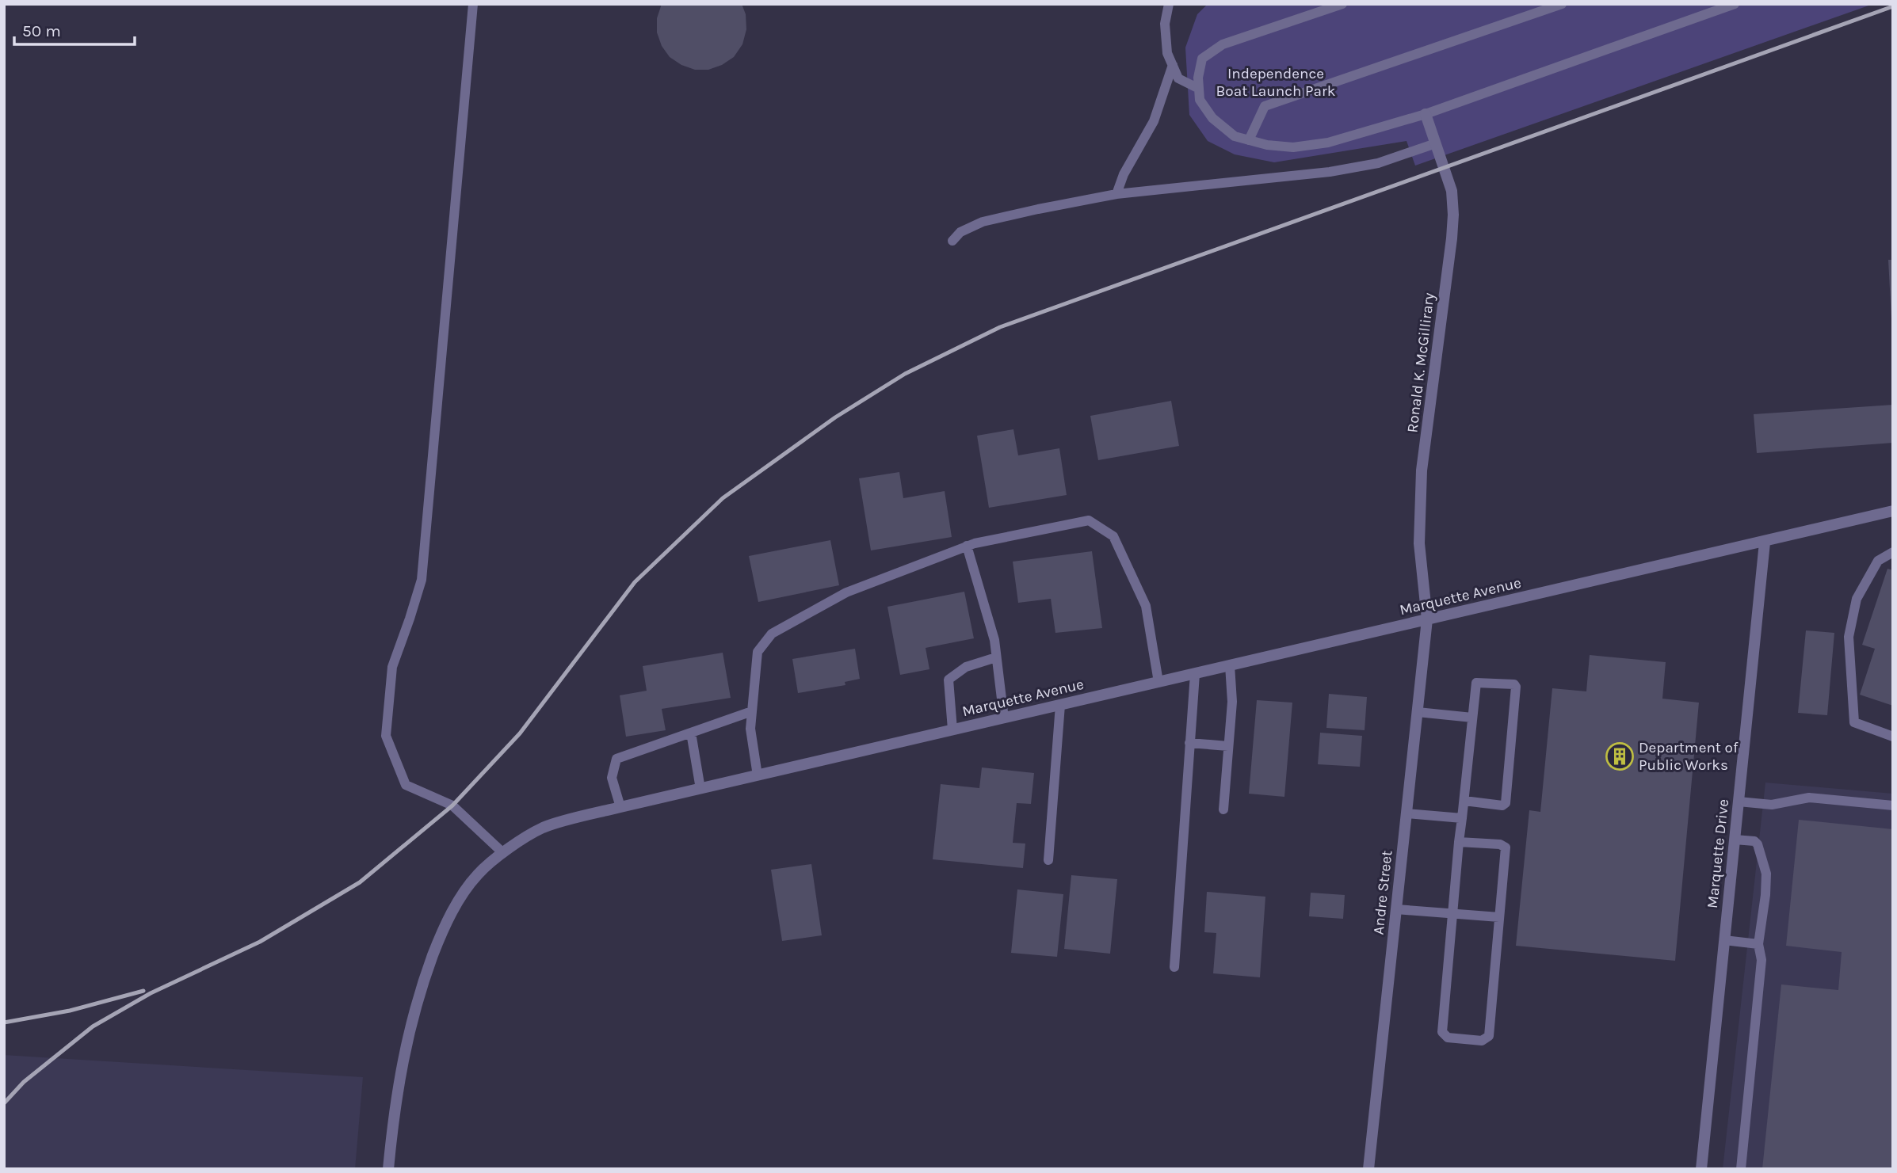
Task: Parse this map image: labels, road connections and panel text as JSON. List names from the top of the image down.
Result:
{
  "streets": {
    "street": [
      "Ronald K. McGillirary",
      "Marquette Avenue",
      "Marquette Drive",
      "Andre Street"
    ]
  },
  "crossings": [
    ["Ronald K. McGillirary", "Marquette Avenue"],
    ["Ronald K. McGillirary", "Andre Street"],
    ["Marquette Avenue", "Marquette Drive"],
    ["Marquette Avenue", "Andre Street"]
  ],
  "parks": ["Independence Boat Launch Park"],
  "places": {
    "building": ["Department of Public Works"]
  },
  "scale_bar": "50 m"
}
